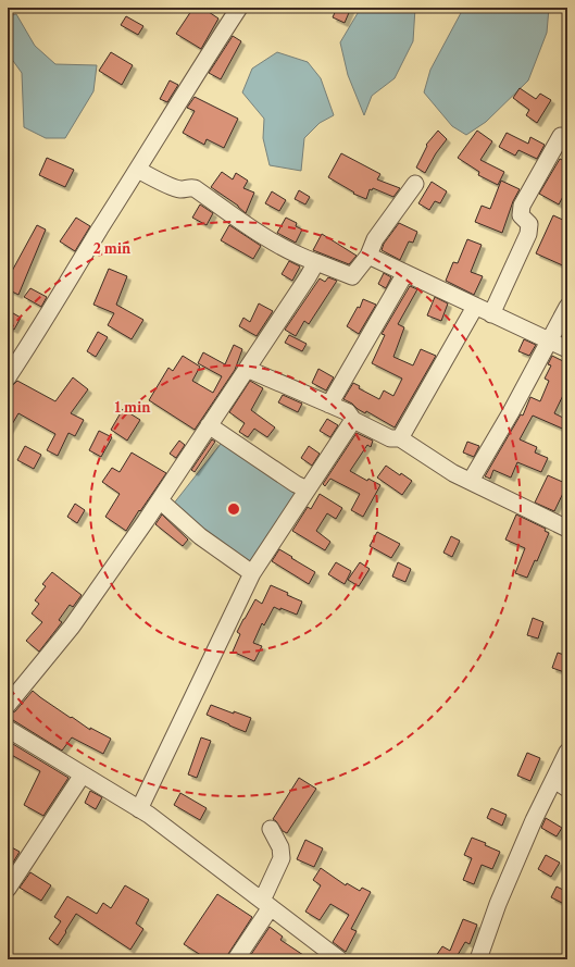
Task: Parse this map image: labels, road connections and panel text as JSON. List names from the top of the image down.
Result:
{
  "rings": ["2 min", "1 min"]
}
